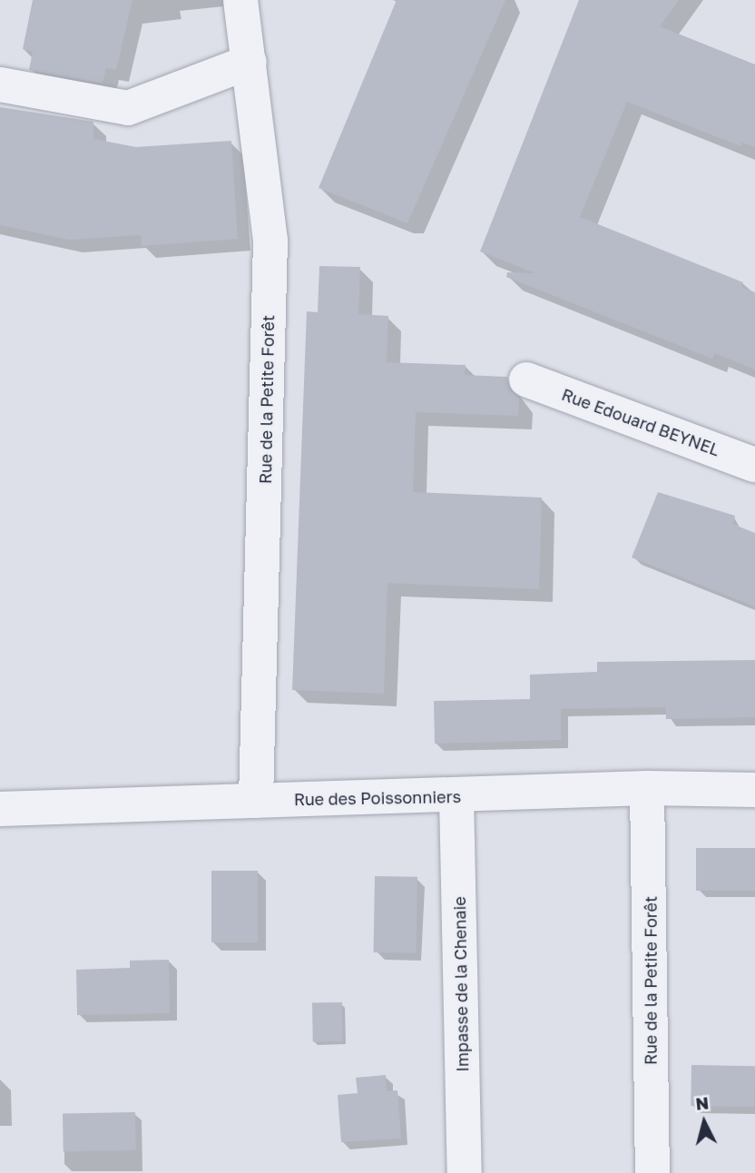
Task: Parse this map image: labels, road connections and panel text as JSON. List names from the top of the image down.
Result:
{
  "streets": {
    "street": [
      "Rue de la Petite Forêt",
      "Rue Edouard BEYNEL",
      "Rue des Poissonniers",
      "Impasse de la Chenaie"
    ]
  },
  "crossings": [
    ["Rue de la Petite Forêt", "Rue des Poissonniers"],
    ["Rue des Poissonniers", "Impasse de la Chenaie"]
  ],
  "north": "top"
}
